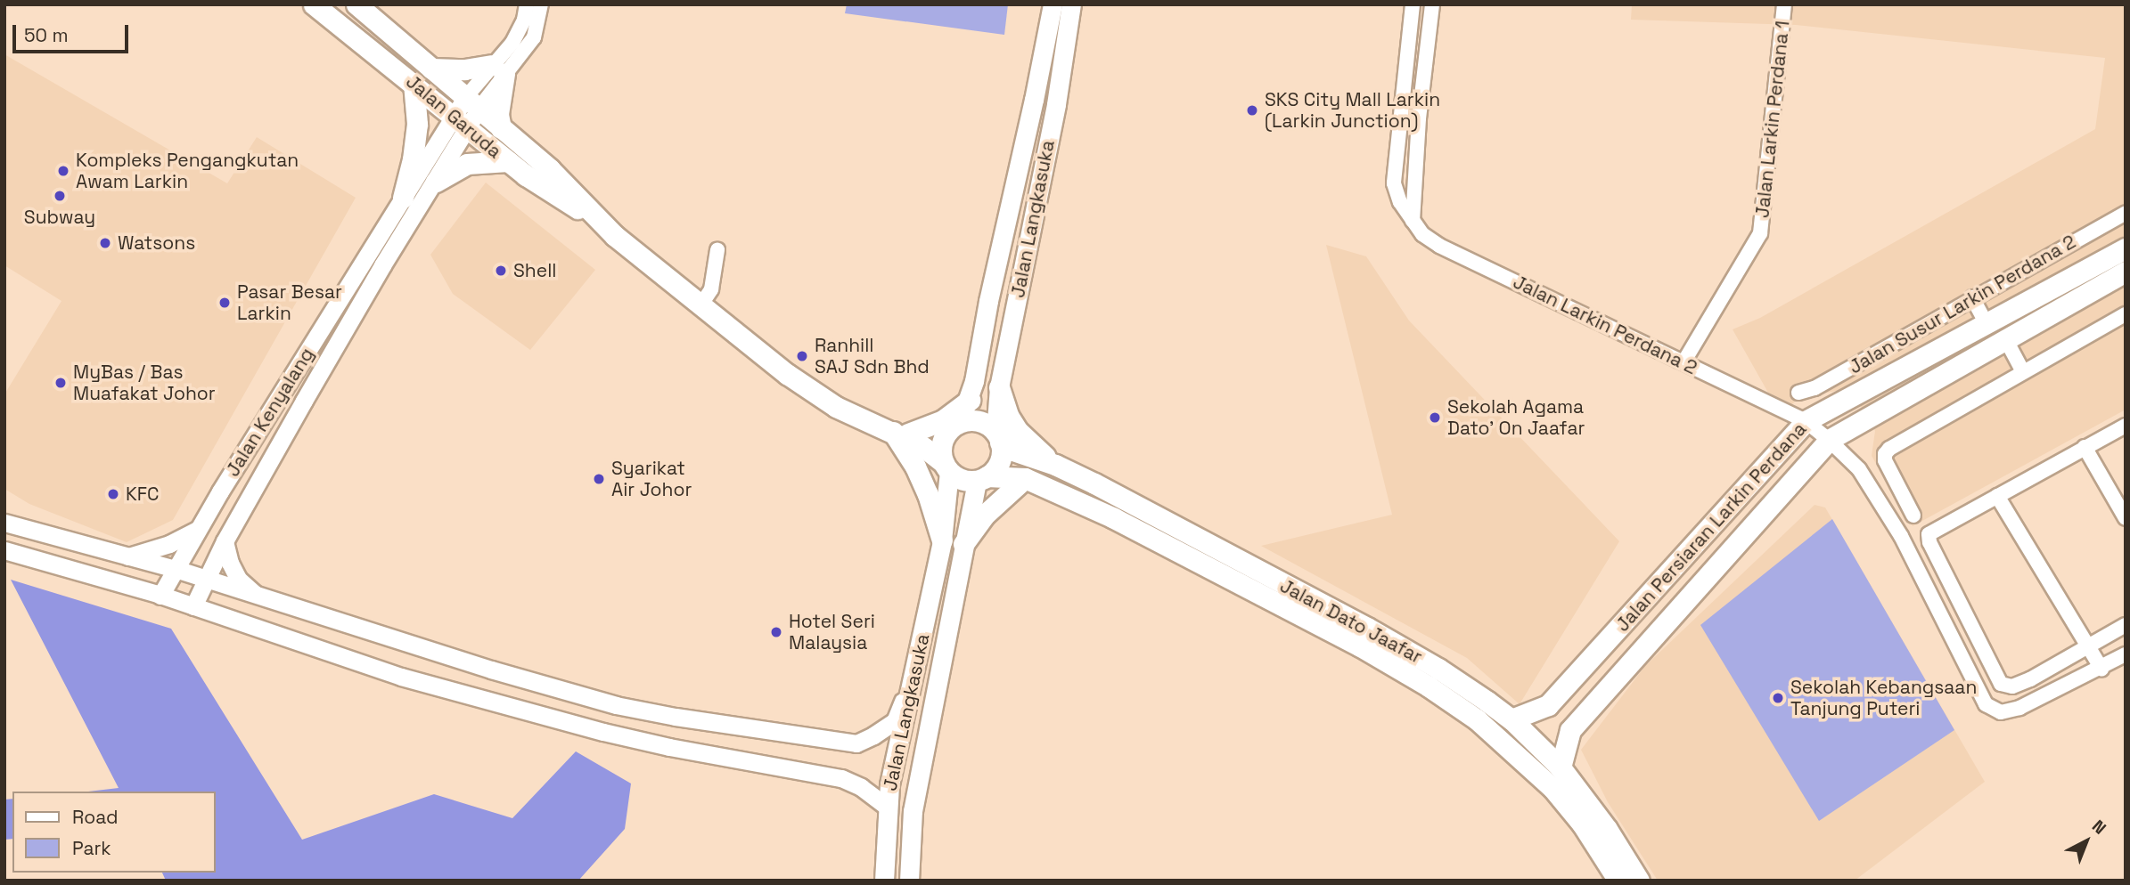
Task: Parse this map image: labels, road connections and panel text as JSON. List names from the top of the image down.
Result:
{
  "streets": {
    "main road": [
      "Jalan Garuda",
      "Jalan Langkasuka",
      "Jalan Persiaran Larkin Perdana",
      "Jalan Dato Jaafar"
    ],
    "street": [
      "Jalan Larkin Perdana 1",
      "Jalan Susur Larkin Perdana 2",
      "Jalan Larkin Perdana 2",
      "Jalan Kenyalang"
    ]
  },
  "crossings": [
    ["Jalan Garuda", "Jalan Langkasuka"],
    ["Jalan Garuda", "Jalan Kenyalang"],
    ["Jalan Garuda", "Jalan Dato Jaafar"],
    ["Jalan Larkin Perdana 1", "Jalan Larkin Perdana 2"],
    ["Jalan Langkasuka", "Jalan Dato Jaafar"],
    ["Jalan Larkin Perdana 2", "Jalan Persiaran Larkin Perdana"],
    ["Jalan Persiaran Larkin Perdana", "Jalan Dato Jaafar"]
  ],
  "places": [
    "SKS City Mall Larkin (Larkin Junction)",
    "Kompleks Pengangkutan Awam Larkin",
    "Subway",
    "Watsons",
    "Shell",
    "Pasar Besar Larkin",
    "Ranhill SAJ Sdn Bhd",
    "MyBas / Bas Muafakat Johor",
    "Sekolah Agama Dato' On Jaafar",
    "Syarikat Air Johor",
    "KFC",
    "Hotel Seri Malaysia",
    "Sekolah Kebangsaan Tanjung Puteri"
  ],
  "legend": ["Road", "Park"],
  "scale_bar": "50 m",
  "north": "top right"
}
